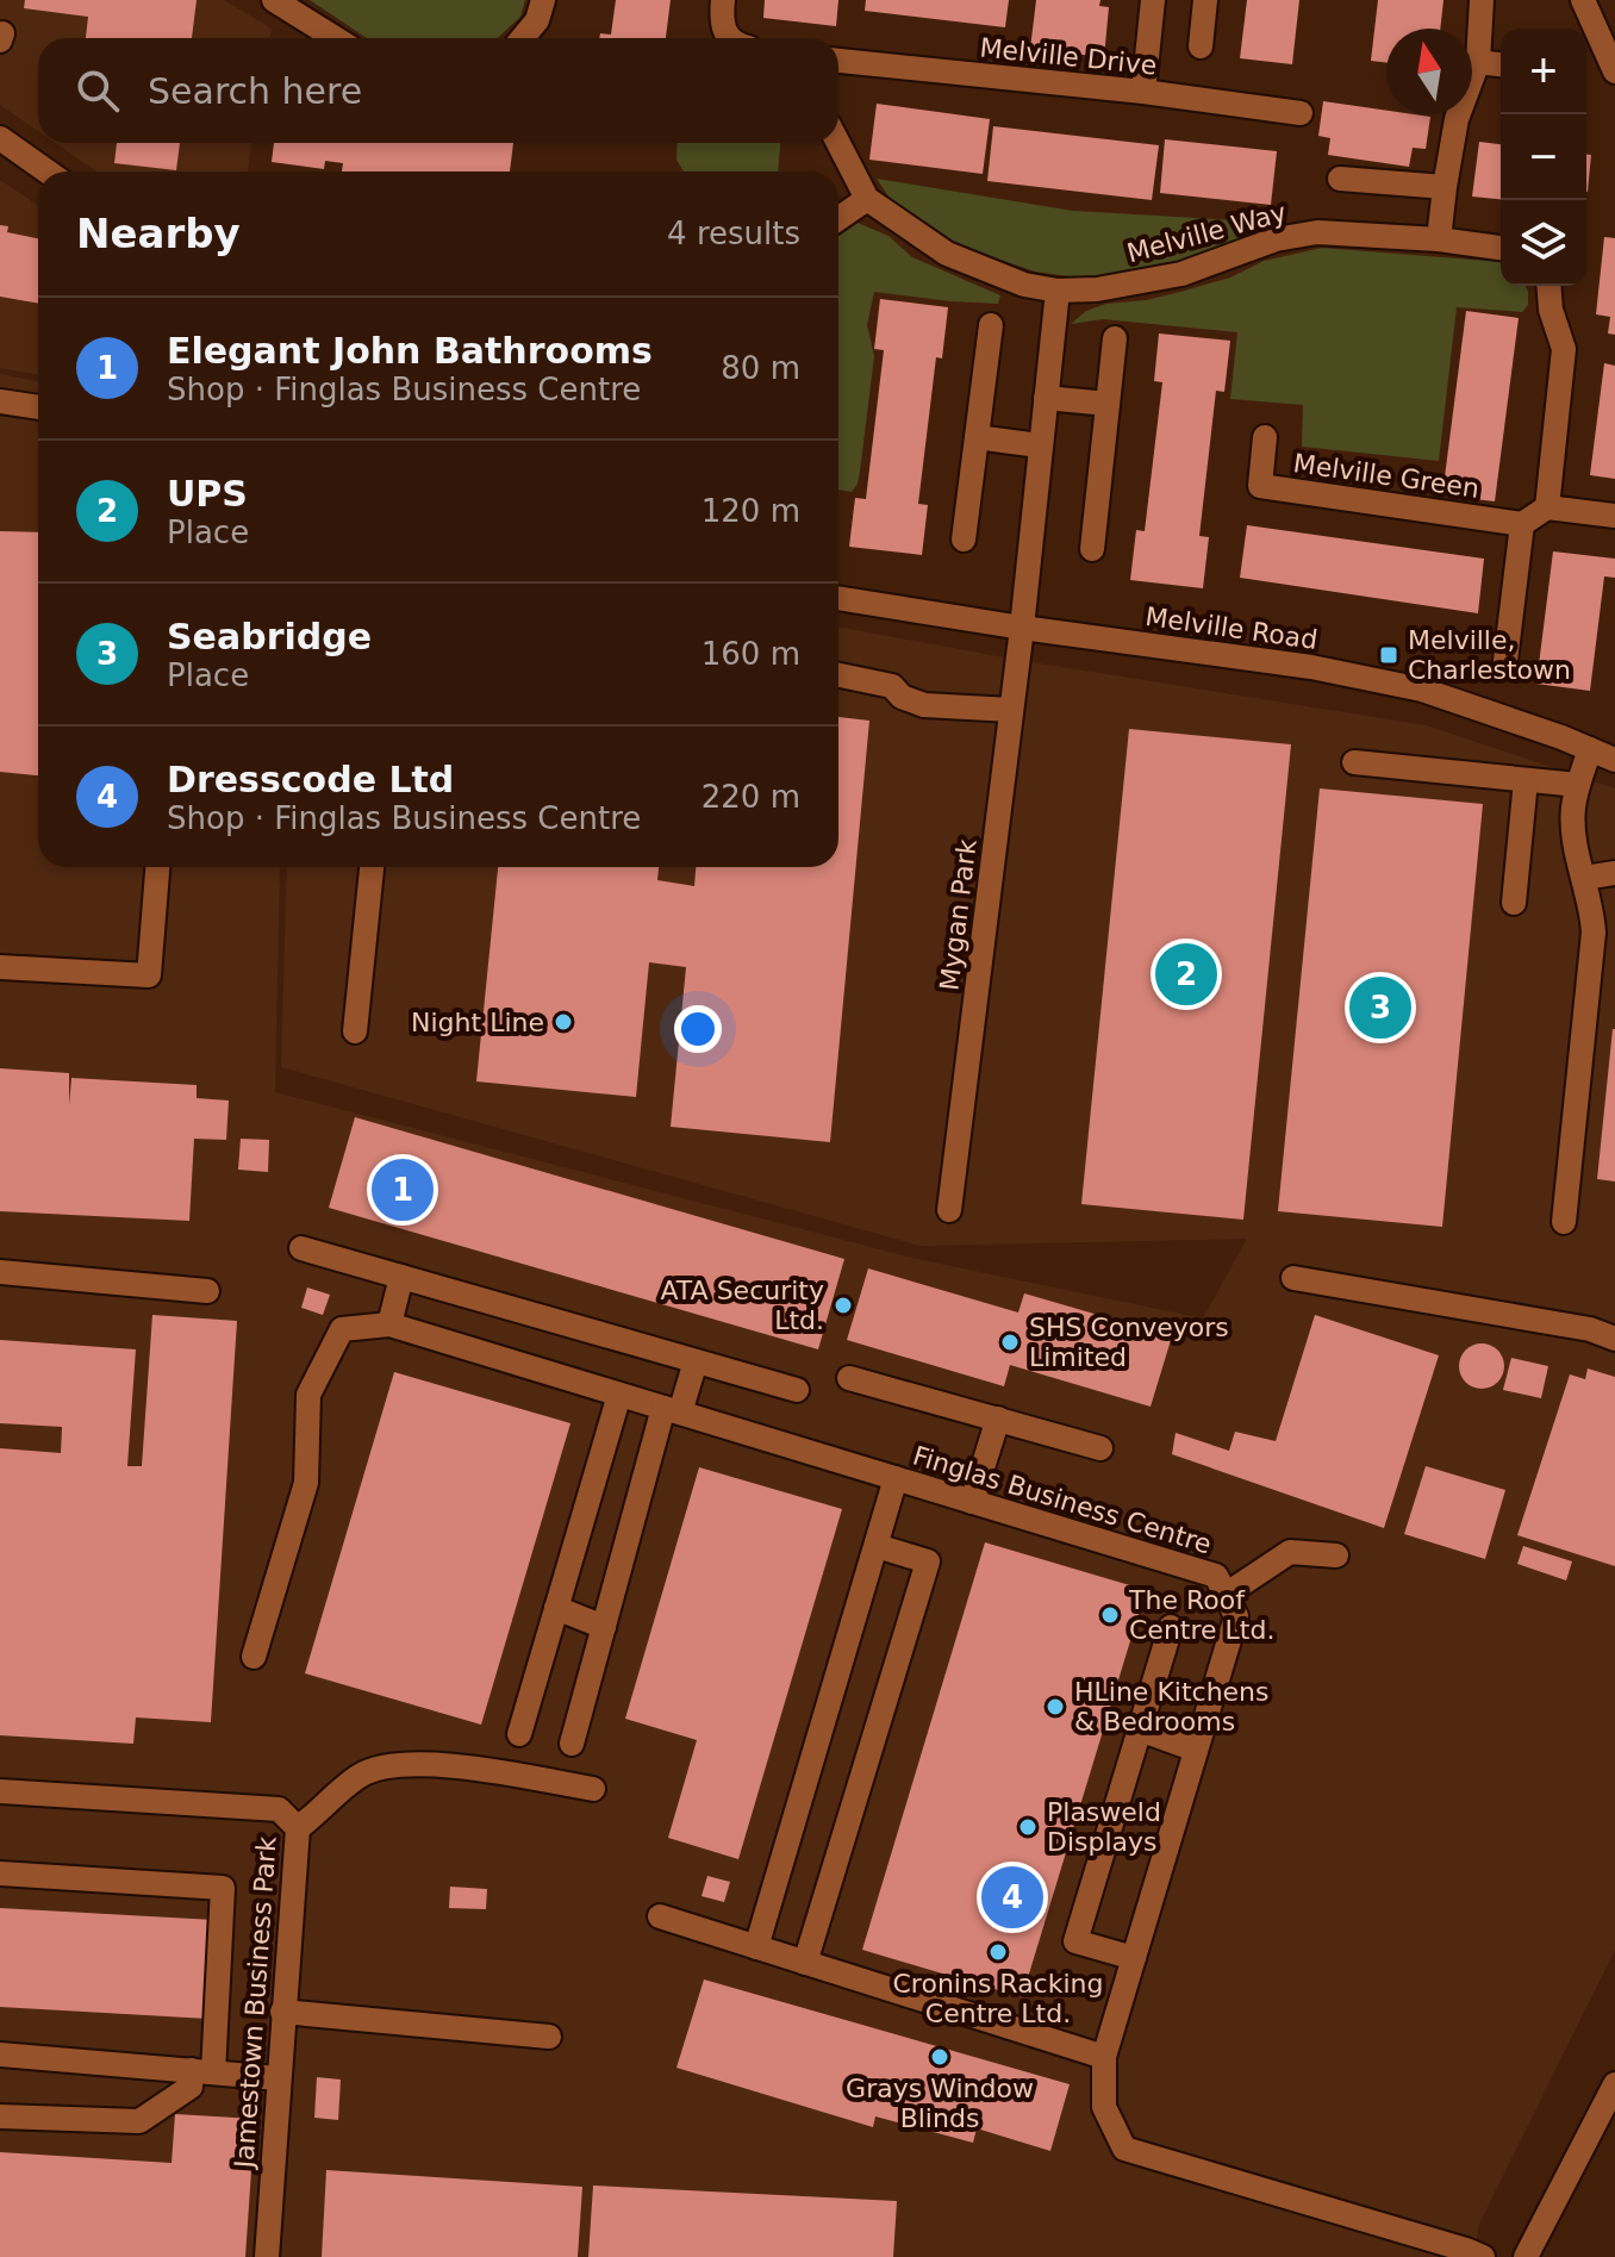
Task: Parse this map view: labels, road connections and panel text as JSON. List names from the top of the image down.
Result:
{
  "streets": {
    "street": [
      "Melville Drive",
      "Melville Way",
      "Melville Green",
      "Melville Road",
      "Mygan Park",
      "Finglas Business Centre",
      "Jamestown Business Park"
    ]
  },
  "crossings": [
    ["Melville Road", "Mygan Park"]
  ],
  "places": {
    "transit": ["Melville, Charlestown"],
    "other": [
      "Night Line",
      "ATA Security Ltd.",
      "SHS Conveyors Limited",
      "The Roof Centre Ltd.",
      "HLine Kitchens & Bedrooms",
      "Plasweld Displays",
      "Cronins Racking Centre Ltd.",
      "Grays Window Blinds"
    ]
  },
  "north": "top",
  "page": {
    "map_buttons": ["+", "−"],
    "search": "Search here",
    "heading": ["Nearby", "4 results"],
    "list": [
      {
        "mark": "1",
        "name": "Elegant John Bathrooms",
        "note": "Shop · Finglas Business Centre",
        "value": "80 m"
      },
      {
        "mark": "2",
        "name": "UPS",
        "note": "Place",
        "value": "120 m"
      },
      {
        "mark": "3",
        "name": "Seabridge",
        "note": "Place",
        "value": "160 m"
      },
      {
        "mark": "4",
        "name": "Dresscode Ltd",
        "note": "Shop · Finglas Business Centre",
        "value": "220 m"
      }
    ],
    "pins": [
      "2",
      "3",
      "1",
      "4"
    ]
  }
}
